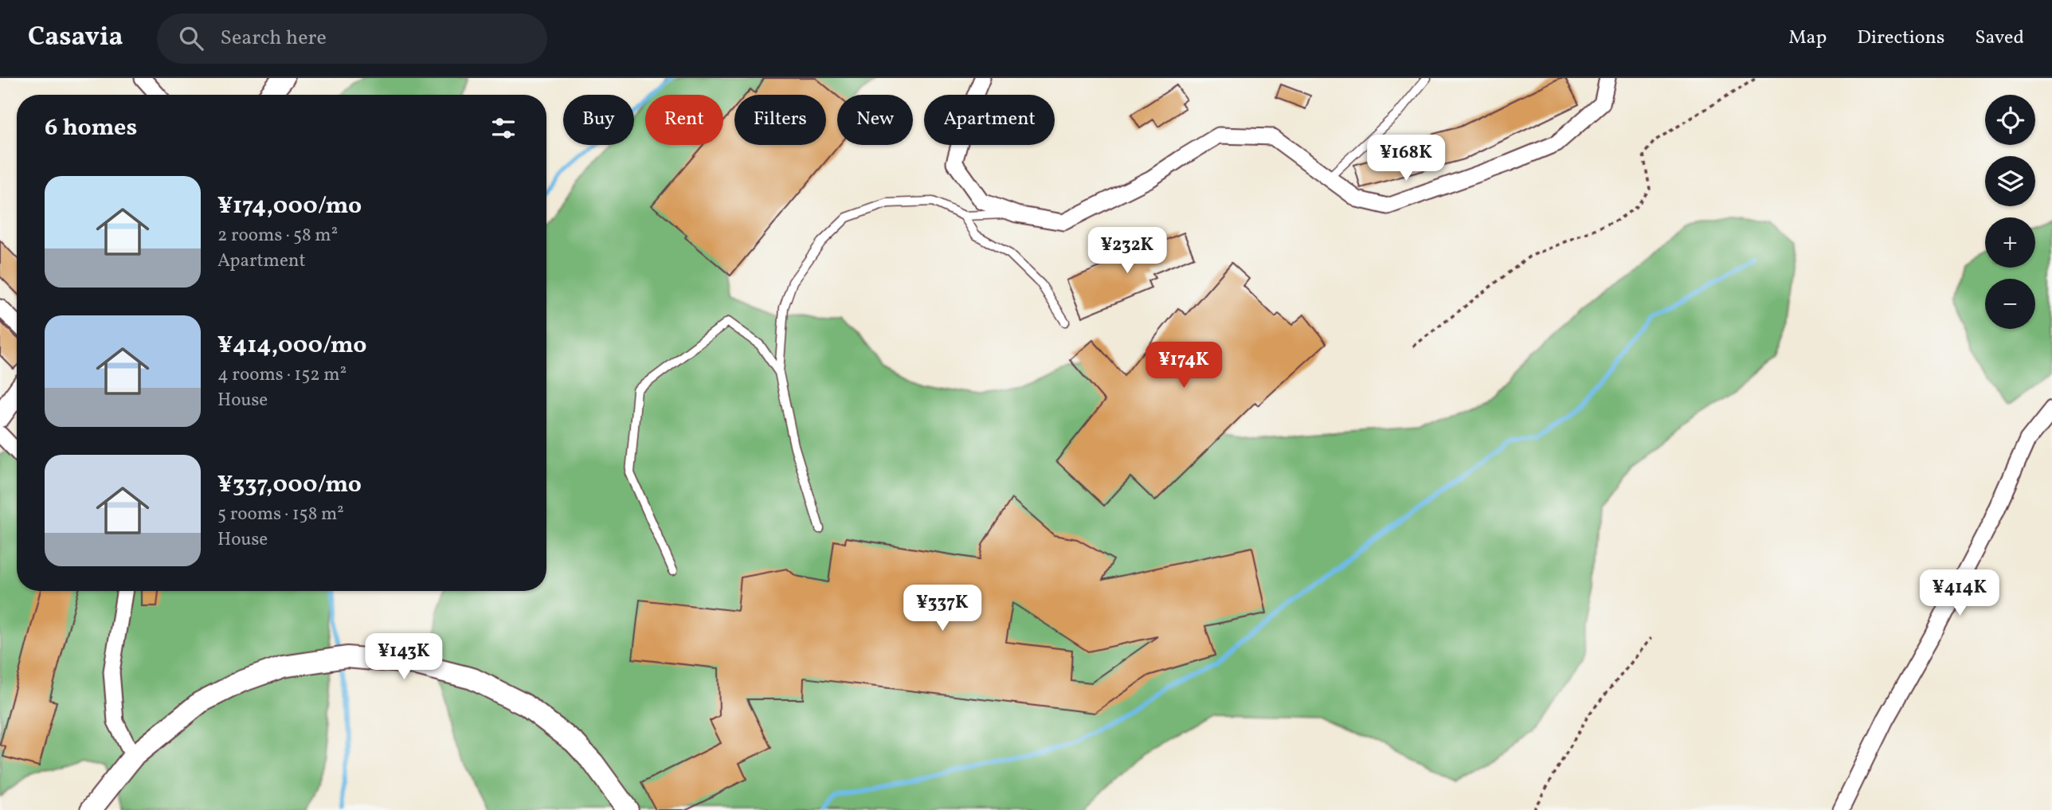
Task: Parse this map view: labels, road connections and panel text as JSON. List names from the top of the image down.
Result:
{
  "page": {
    "header": "Casavia",
    "search": "Search here",
    "nav": ["Map", "Directions", "Saved"],
    "map_buttons": ["+", "−"],
    "chip": [
      "Buy",
      "Rent",
      "Filters",
      "New",
      "Apartment"
    ],
    "heading": "6 homes",
    "price": [
      "¥168K",
      "¥232K",
      "¥174K",
      "¥414K",
      "¥337K",
      "¥143K"
    ],
    "list": [
      {
        "name": "¥174,000/mo",
        "note": "2 rooms · 58 m² · Apartment"
      },
      {
        "name": "¥414,000/mo",
        "note": "4 rooms · 152 m² · House"
      },
      {
        "name": "¥337,000/mo",
        "note": "5 rooms · 158 m² · House"
      }
    ]
  }
}
